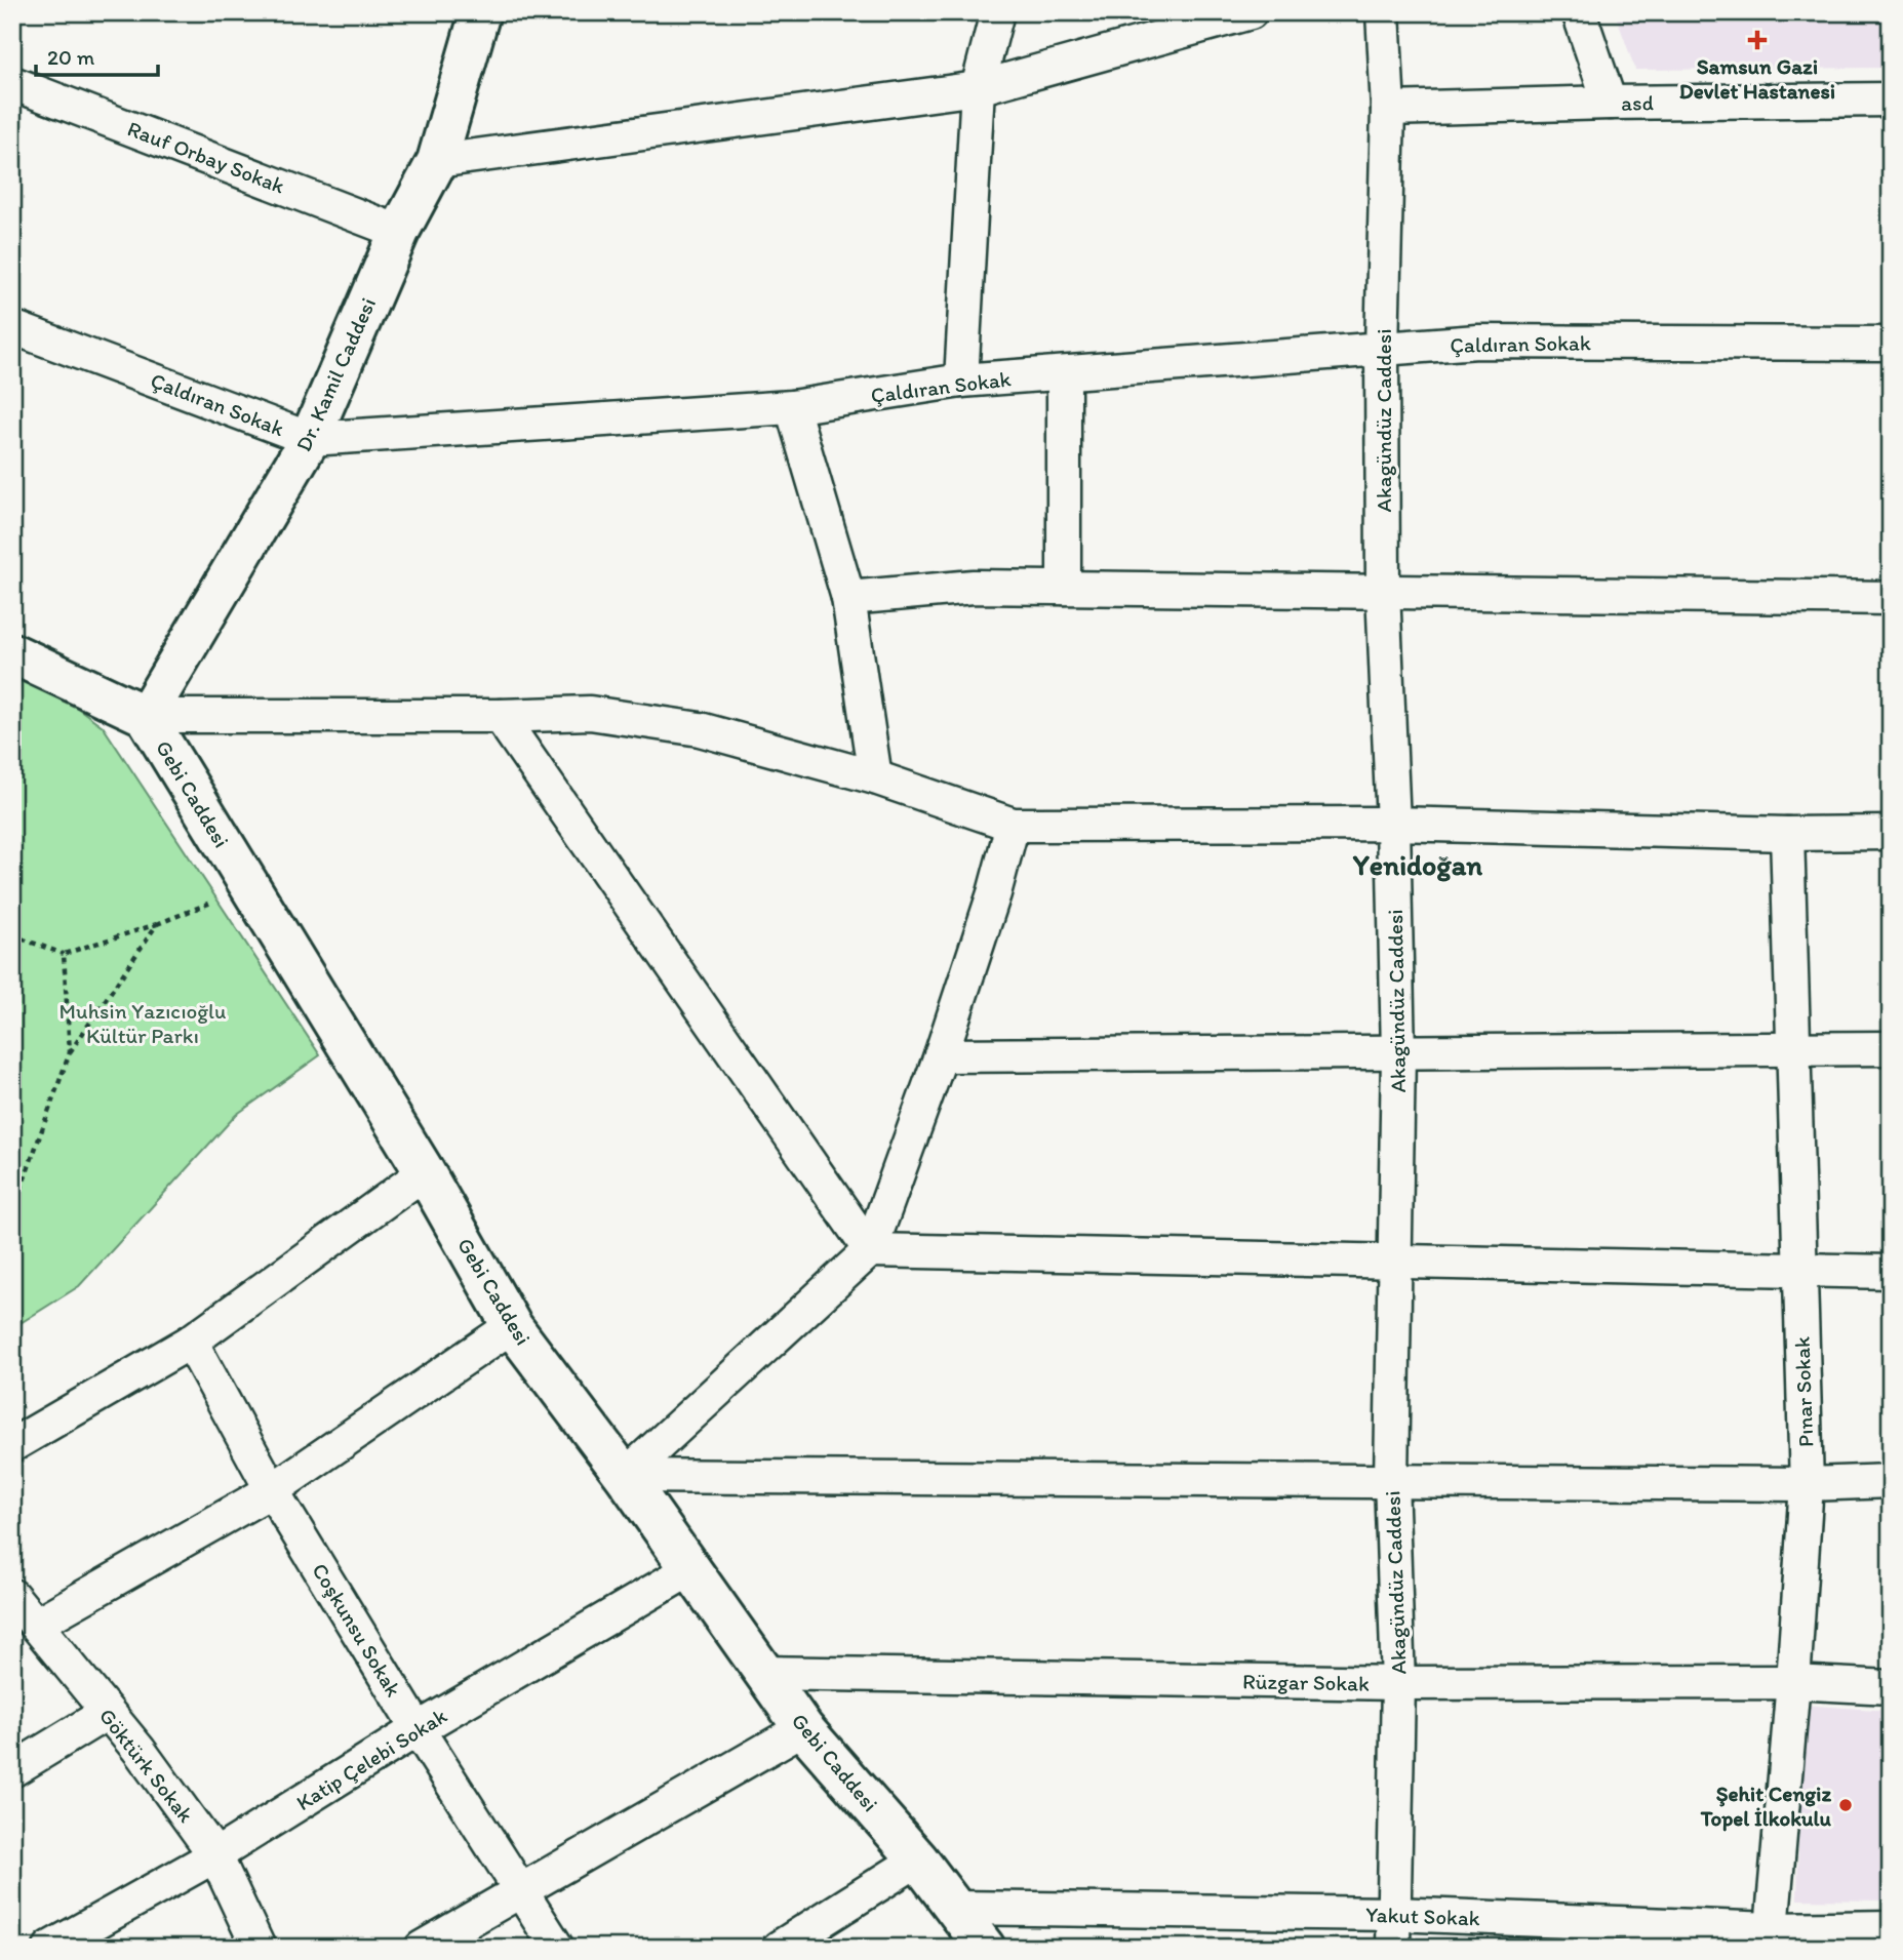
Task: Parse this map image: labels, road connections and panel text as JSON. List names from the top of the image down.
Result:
{
  "streets": {
    "main road": ["Dr. Kamil Caddesi", "Gebi Caddesi"],
    "street": [
      "asd",
      "Rauf Orbay Sokak",
      "Çaldıran Sokak",
      "Akagündüz Caddesi",
      "Pınar Sokak",
      "Coşkunsu Sokak",
      "Rüzgar Sokak",
      "Katip Çelebi Sokak",
      "Göktürk Sokak",
      "Yakut Sokak"
    ]
  },
  "crossings": [
    ["Rauf Orbay Sokak", "Dr. Kamil Caddesi"],
    ["Çaldıran Sokak", "Dr. Kamil Caddesi"],
    ["Çaldıran Sokak", "Akagündüz Caddesi"],
    ["Dr. Kamil Caddesi", "Gebi Caddesi"],
    ["Akagündüz Caddesi", "Rüzgar Sokak"],
    ["Akagündüz Caddesi", "Yakut Sokak"],
    ["Gebi Caddesi", "Rüzgar Sokak"],
    ["Gebi Caddesi", "Katip Çelebi Sokak"],
    ["Gebi Caddesi", "Yakut Sokak"],
    ["Pınar Sokak", "Rüzgar Sokak"],
    ["Pınar Sokak", "Yakut Sokak"],
    ["Coşkunsu Sokak", "Katip Çelebi Sokak"],
    ["Katip Çelebi Sokak", "Göktürk Sokak"]
  ],
  "districts": ["Yenidoğan"],
  "parks": ["Muhsin Yazıcıoğlu Kültür Parkı"],
  "places": {
    "health": ["Samsun Gazi Devlet Hastanesi"],
    "other": ["Şehit Cengiz Topel İlkokulu"]
  },
  "scale_bar": "20 m"
}
